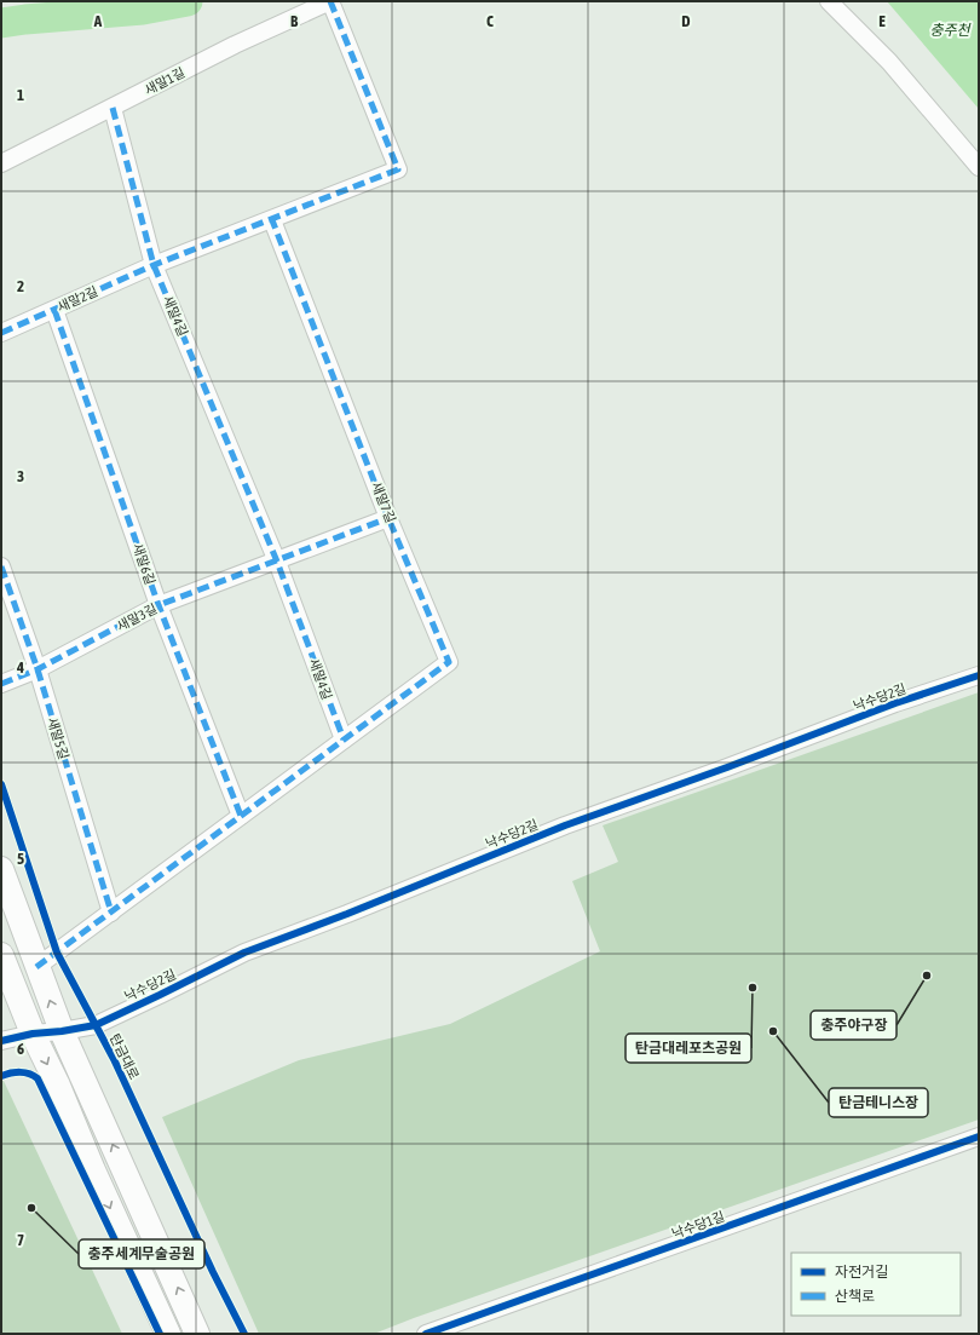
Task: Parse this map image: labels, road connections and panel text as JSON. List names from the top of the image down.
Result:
{
  "streets": {
    "street": [
      "새말1길",
      "새말2길",
      "새말4길",
      "새말7길",
      "새말6길",
      "새말3길",
      "낙수당2길",
      "새말5길",
      "낙수당1길"
    ],
    "cycle path": ["탄금대로"]
  },
  "crossings": [
    ["새말1길", "새말2길"],
    ["새말1길", "새말4길"],
    ["새말2길", "새말4길"],
    ["새말2길", "새말7길"],
    ["새말2길", "새말6길"],
    ["새말4길", "새말7길"],
    ["새말4길", "새말3길"],
    ["새말7길", "새말3길"],
    ["새말6길", "새말3길"],
    ["새말3길", "새말5길"]
  ],
  "water": ["충주천"],
  "places": [
    "충주야구장",
    "탄금대레포츠공원",
    "탄금테니스장",
    "충주세계무술공원"
  ],
  "legend": ["자전거길", "산책로"],
  "grid": {
    "columns": [
      "A",
      "B",
      "C",
      "D",
      "E"
    ],
    "rows": [
      "1",
      "2",
      "3",
      "4",
      "5",
      "6",
      "7"
    ]
  }
}
